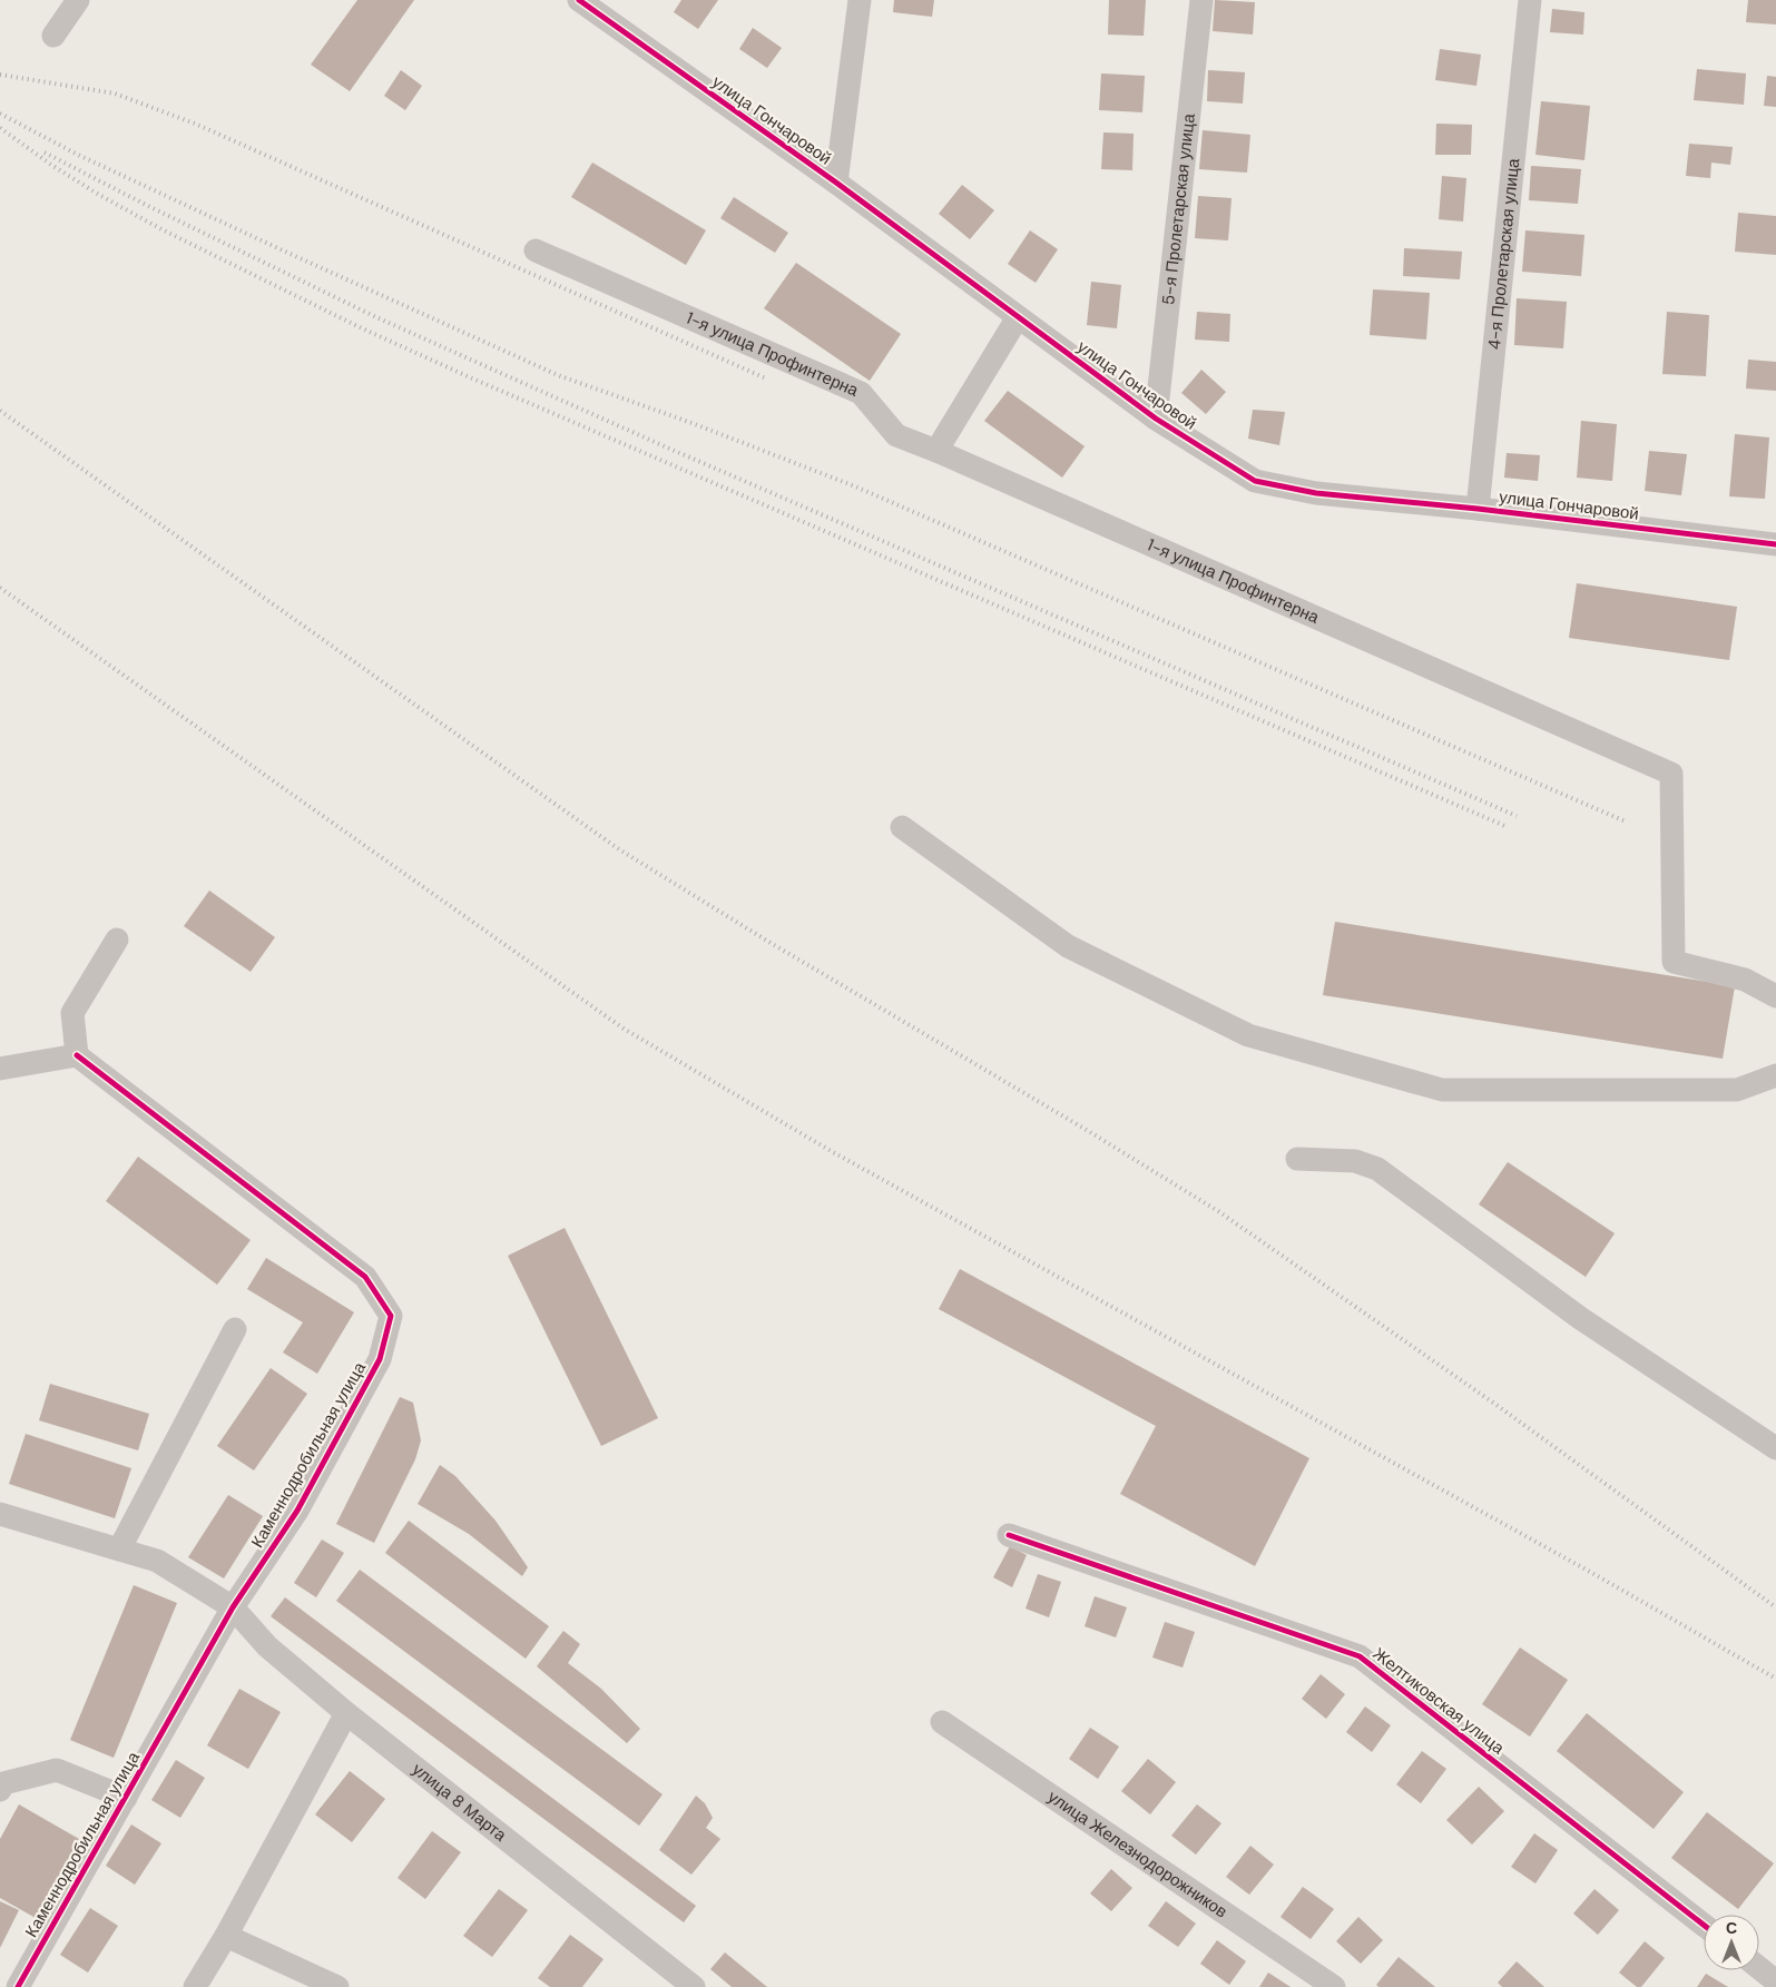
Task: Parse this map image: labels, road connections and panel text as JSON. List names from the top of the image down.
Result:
{
  "streets": {
    "street": [
      "улица Гончаровой",
      "5-я Пролетарская улица",
      "4-я Пролетарская улица",
      "1-я улица Профинтерна",
      "Каменнодробильная улица",
      "Желтиковская улица",
      "улица 8 Марта",
      "улица Железнодорожников"
    ]
  },
  "crossings": [
    ["улица Гончаровой", "5-я Пролетарская улица"],
    ["улица Гончаровой", "4-я Пролетарская улица"],
    ["Каменнодробильная улица", "улица 8 Марта"]
  ],
  "north": "top"
}
